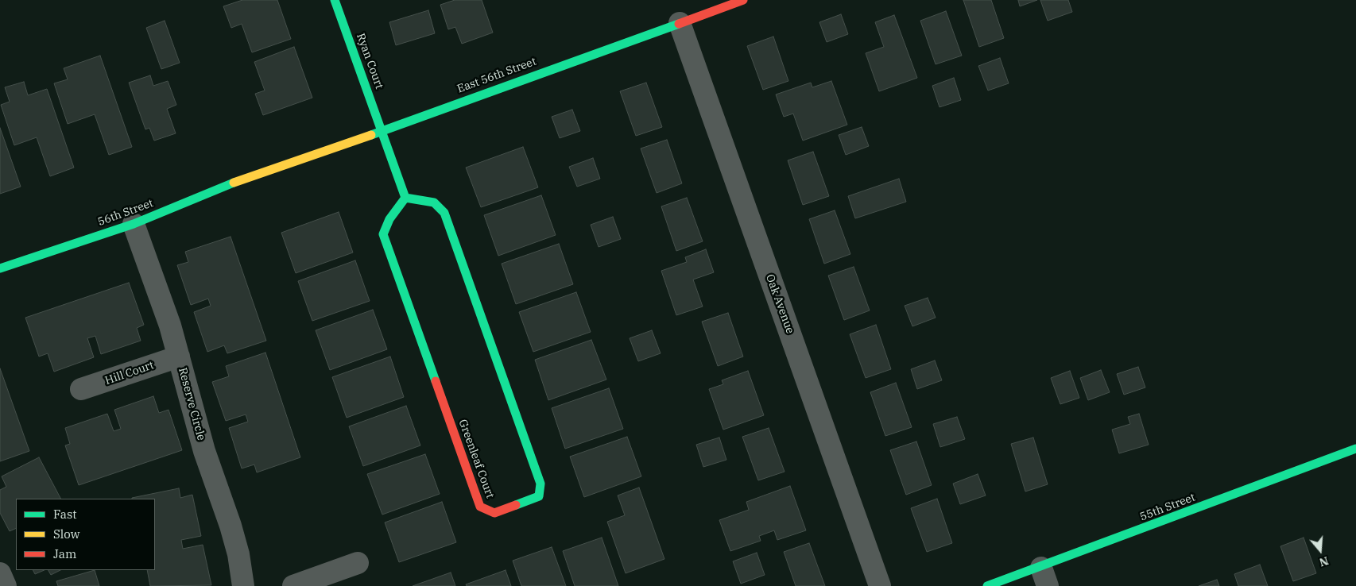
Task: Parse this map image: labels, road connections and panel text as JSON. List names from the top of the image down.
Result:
{
  "streets": {
    "street": [
      "Ryan Court",
      "East 56th Street",
      "56th Street",
      "Oak Avenue",
      "Hill Court",
      "Reserve Circle",
      "Greenleaf Court",
      "55th Street"
    ]
  },
  "crossings": [
    ["Ryan Court", "East 56th Street"],
    ["East 56th Street", "56th Street"],
    ["East 56th Street", "Oak Avenue"],
    ["56th Street", "Reserve Circle"],
    ["Hill Court", "Reserve Circle"]
  ],
  "legend": ["Fast", "Slow", "Jam"],
  "north": "bottom"
}
